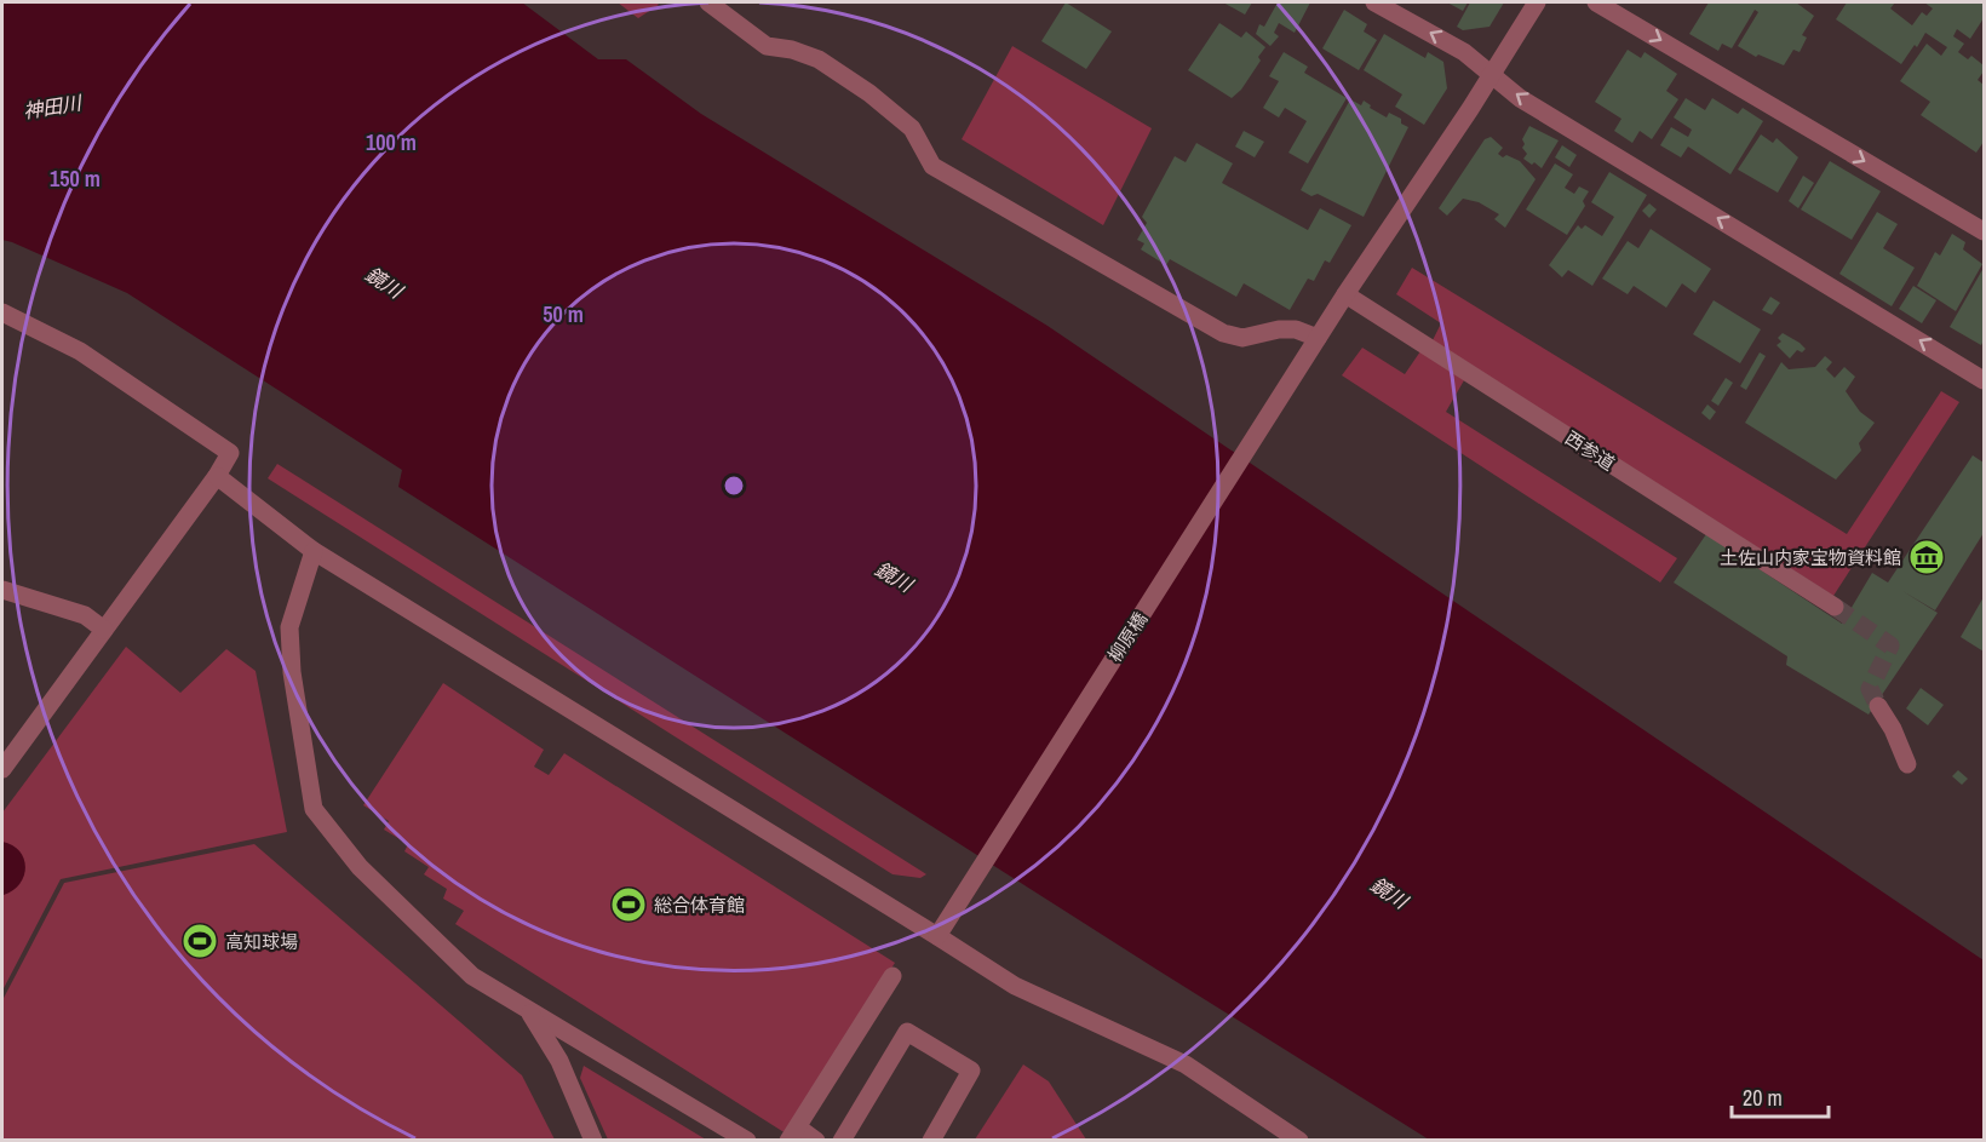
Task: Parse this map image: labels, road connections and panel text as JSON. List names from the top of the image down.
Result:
{
  "streets": {
    "street": ["西参道", "柳原橋"]
  },
  "crossings": [
    ["西参道", "柳原橋"]
  ],
  "water": ["神田川", "鏡川"],
  "places": {
    "museum": ["土佐山内家宝物資料館"],
    "sports": ["総合体育館", "高知球場"]
  },
  "scale_bar": "20 m",
  "rings": ["100 m", "150 m", "50 m"]
}
